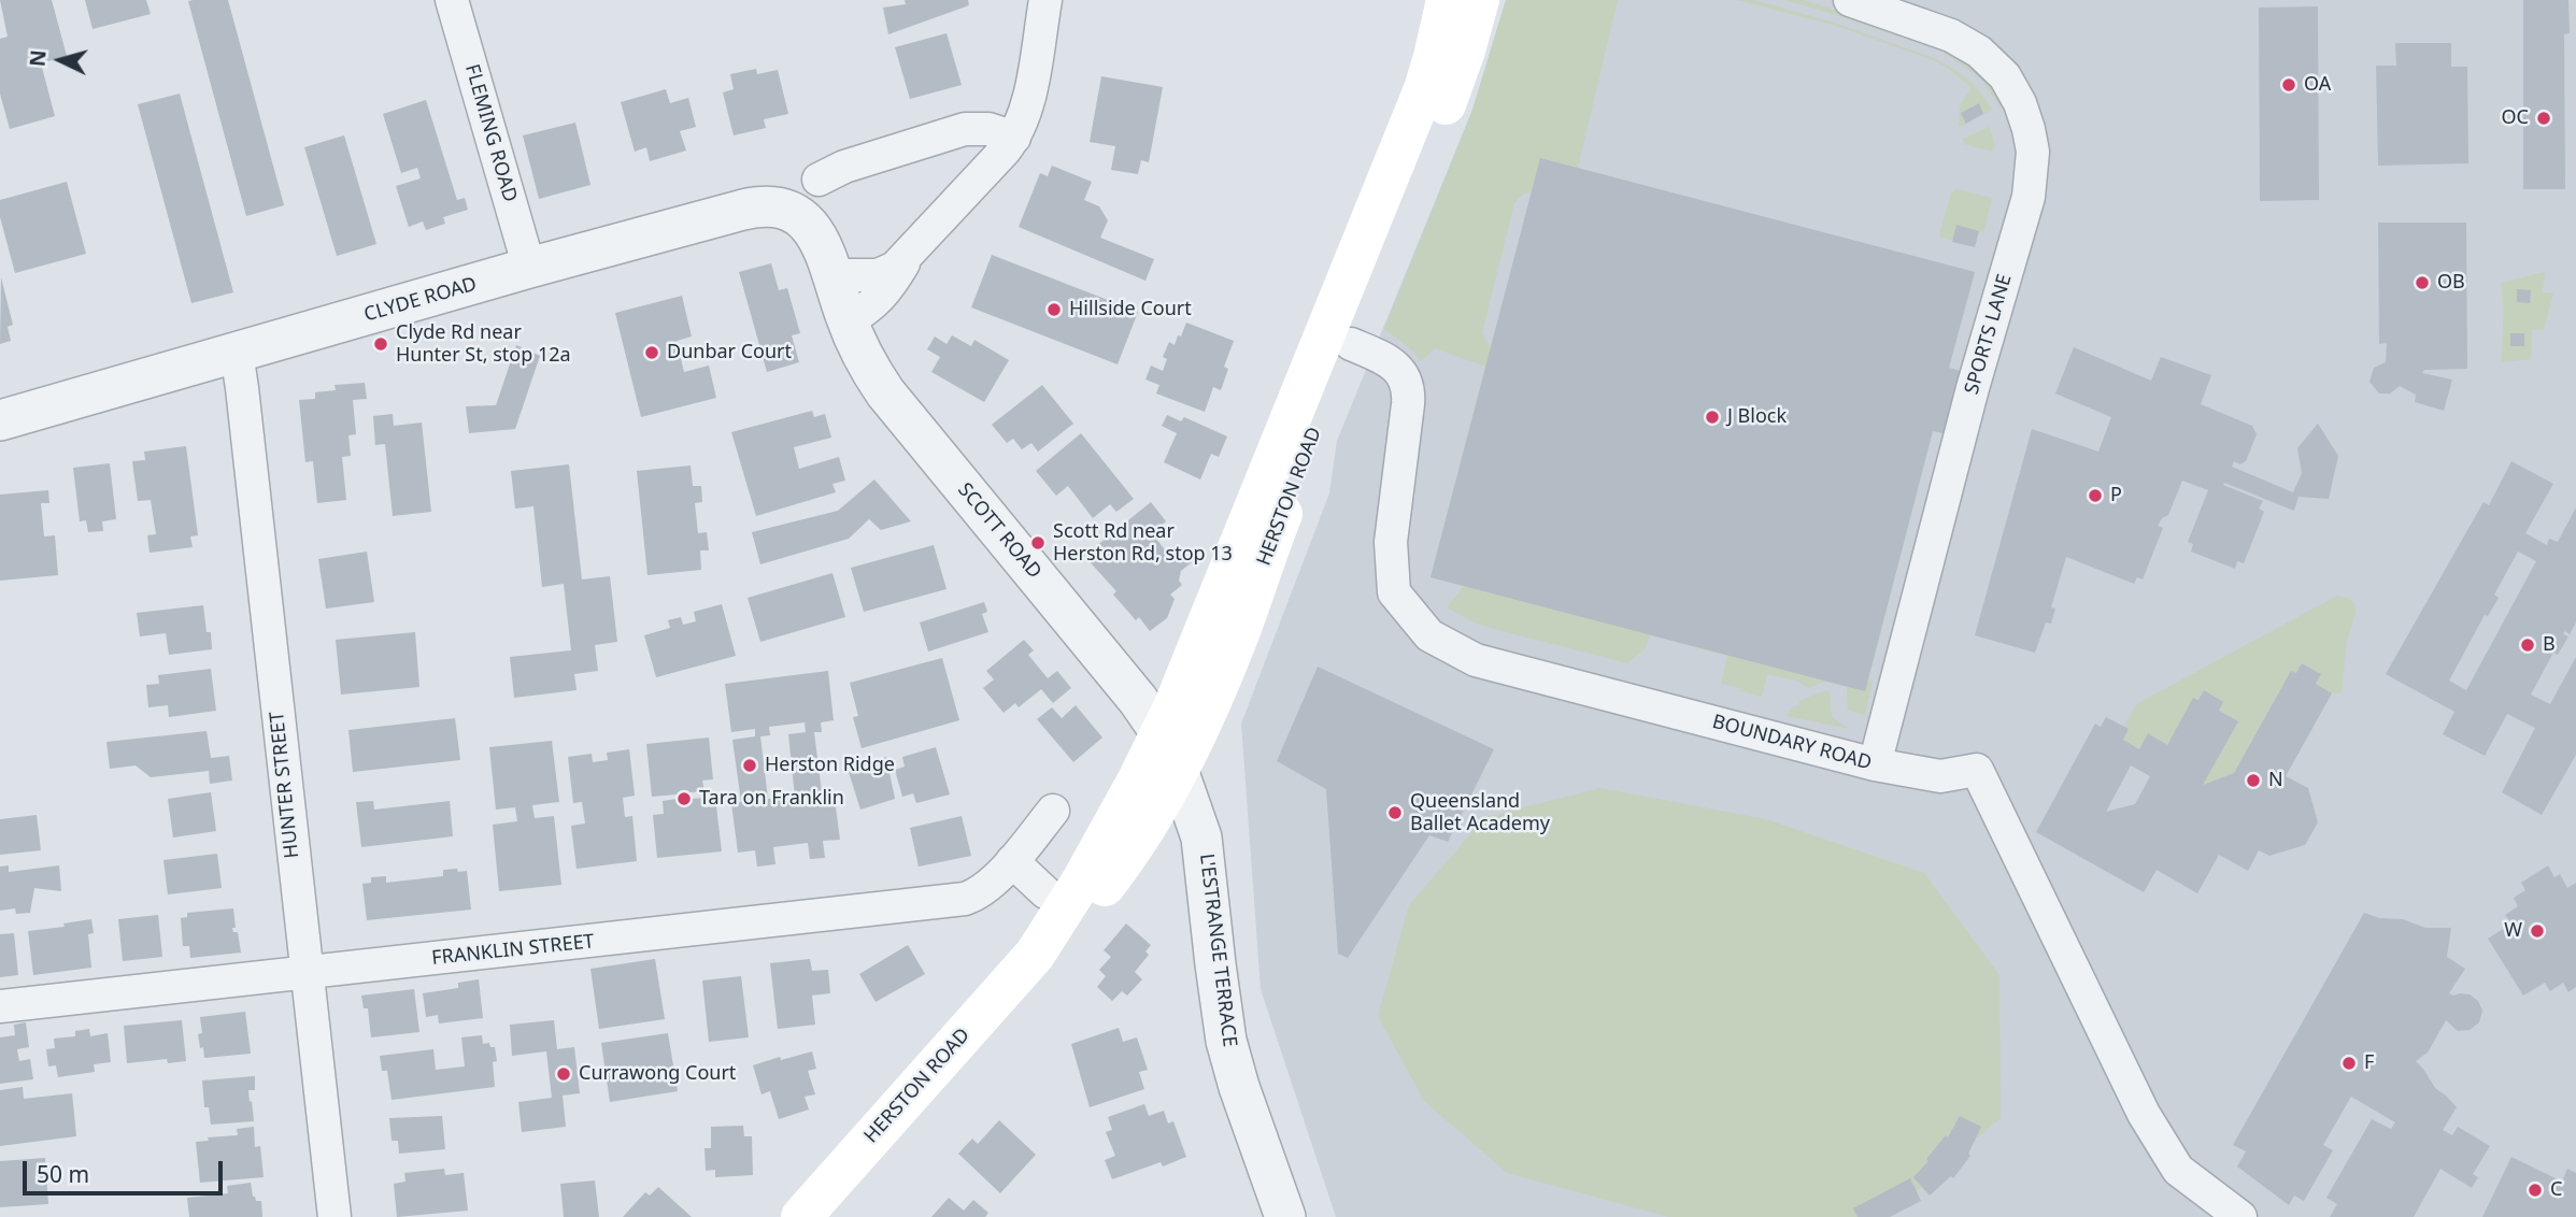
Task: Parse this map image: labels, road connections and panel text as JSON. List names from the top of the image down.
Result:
{
  "streets": {
    "main road": ["HERSTON ROAD"],
    "street": [
      "FLEMING ROAD",
      "CLYDE ROAD",
      "SPORTS LANE",
      "SCOTT ROAD",
      "BOUNDARY ROAD",
      "HUNTER STREET",
      "FRANKLIN STREET",
      "L'ESTRANGE TERRACE"
    ]
  },
  "crossings": [
    ["FLEMING ROAD", "CLYDE ROAD"],
    ["CLYDE ROAD", "SCOTT ROAD"],
    ["CLYDE ROAD", "HUNTER STREET"],
    ["SPORTS LANE", "BOUNDARY ROAD"],
    ["HERSTON ROAD", "SCOTT ROAD"],
    ["HERSTON ROAD", "BOUNDARY ROAD"],
    ["HERSTON ROAD", "L'ESTRANGE TERRACE"],
    ["SCOTT ROAD", "L'ESTRANGE TERRACE"],
    ["HUNTER STREET", "FRANKLIN STREET"]
  ],
  "places": [
    "OA",
    "OC",
    "OB",
    "Hillside Court",
    "Clyde Rd near Hunter St, stop 12a",
    "Dunbar Court",
    "J Block",
    "P",
    "Scott Rd near Herston Rd, stop 13",
    "B",
    "Herston Ridge",
    "N",
    "Tara on Franklin",
    "Queensland Ballet Academy",
    "W",
    "F",
    "Currawong Court",
    "C"
  ],
  "scale_bar": "50 m",
  "north": "left"
}
